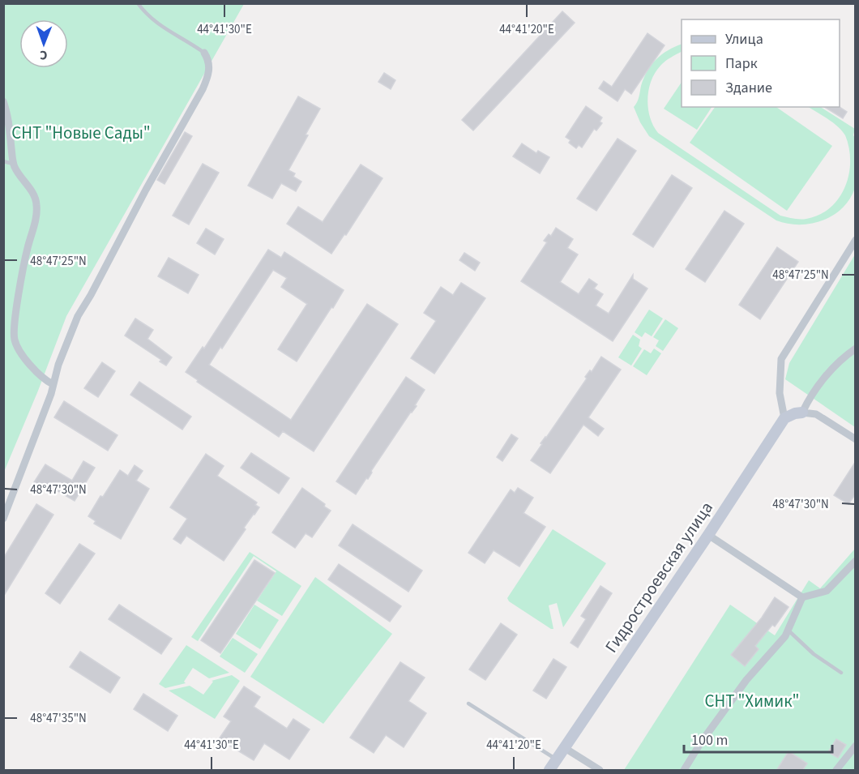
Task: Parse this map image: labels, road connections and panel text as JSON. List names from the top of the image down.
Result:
{
  "streets": {
    "street": ["Гидростроевская улица"]
  },
  "parks": ["СНТ \"Новые Сады\"", "СНТ \"Химик\""],
  "legend": ["Улица", "Парк", "Здание"],
  "scale_bar": "100 m",
  "north": "bottom",
  "coordinates": [
    "44°41'30\"E",
    "44°41'20\"E",
    "48°47'25\"N",
    "48°47'30\"N",
    "48°47'35\"N"
  ]
}
